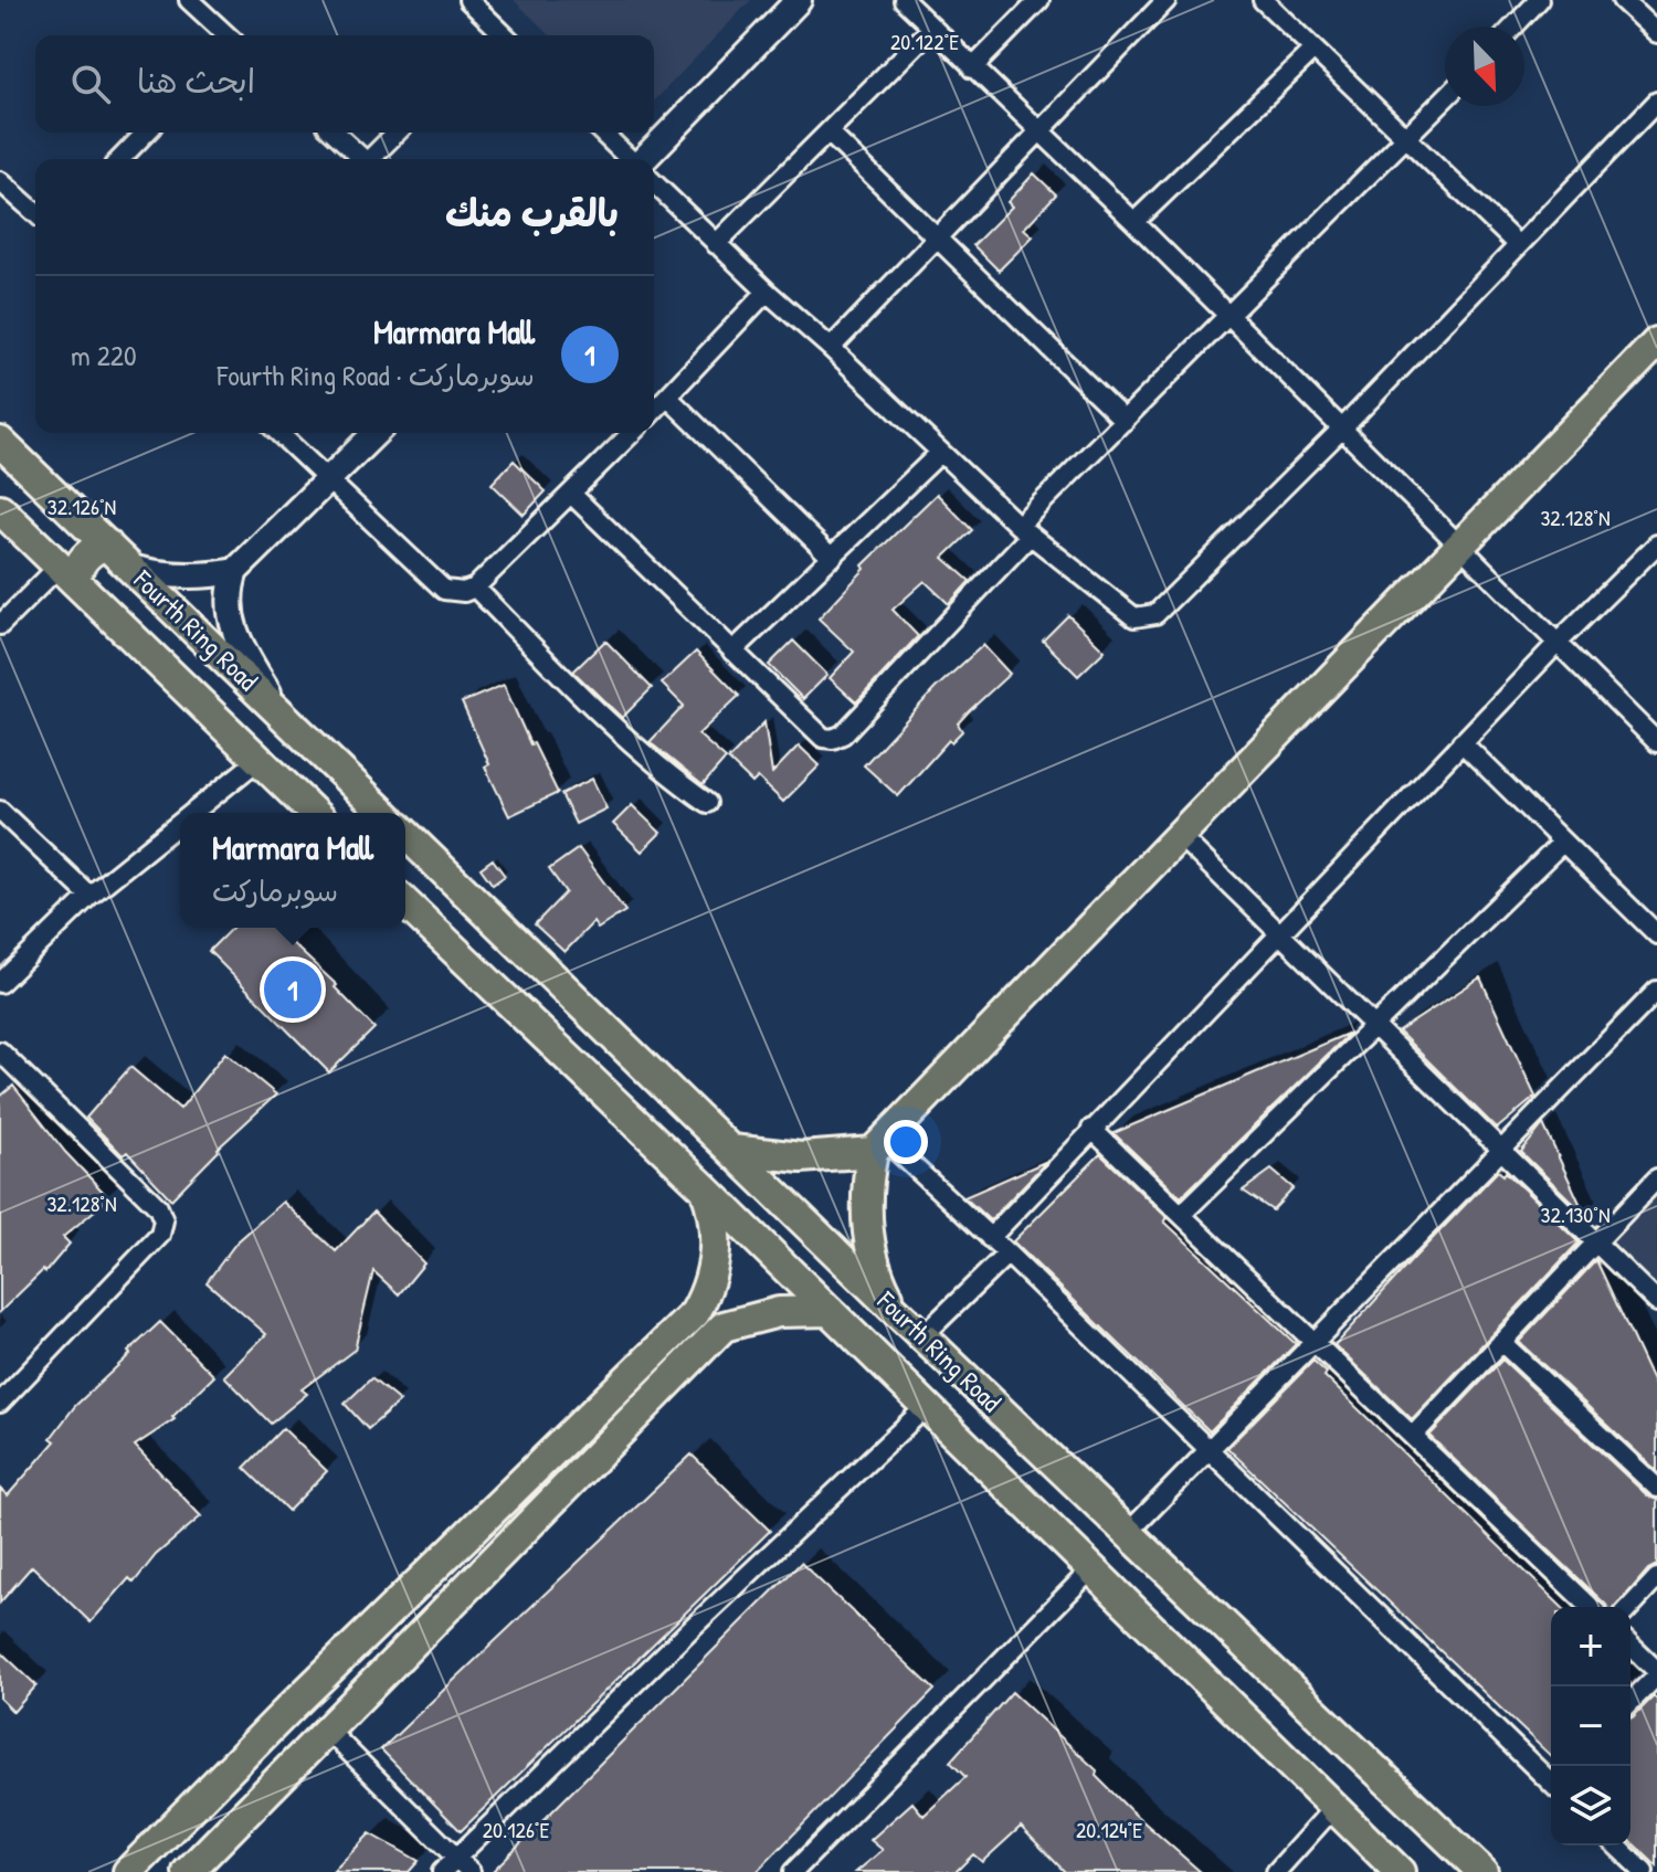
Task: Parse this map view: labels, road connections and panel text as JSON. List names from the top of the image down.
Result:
{
  "streets": {
    "main road": ["Fourth Ring Road"]
  },
  "north": "bottom right",
  "page": {
    "search": "ابحث هنا",
    "heading": "بالقرب منك",
    "list": [
      {
        "mark": "1",
        "name": "Marmara Mall",
        "note": "سوبرماركت · Fourth Ring Road",
        "value": "220 m"
      }
    ],
    "popup": ["Marmara Mall", "سوبرماركت"],
    "pins": "1",
    "map_buttons": ["+", "−"]
  },
  "coordinates": [
    "20.122°E",
    "32.126°N",
    "32.128°N",
    "32.130°N",
    "20.126°E",
    "20.124°E"
  ]
}
